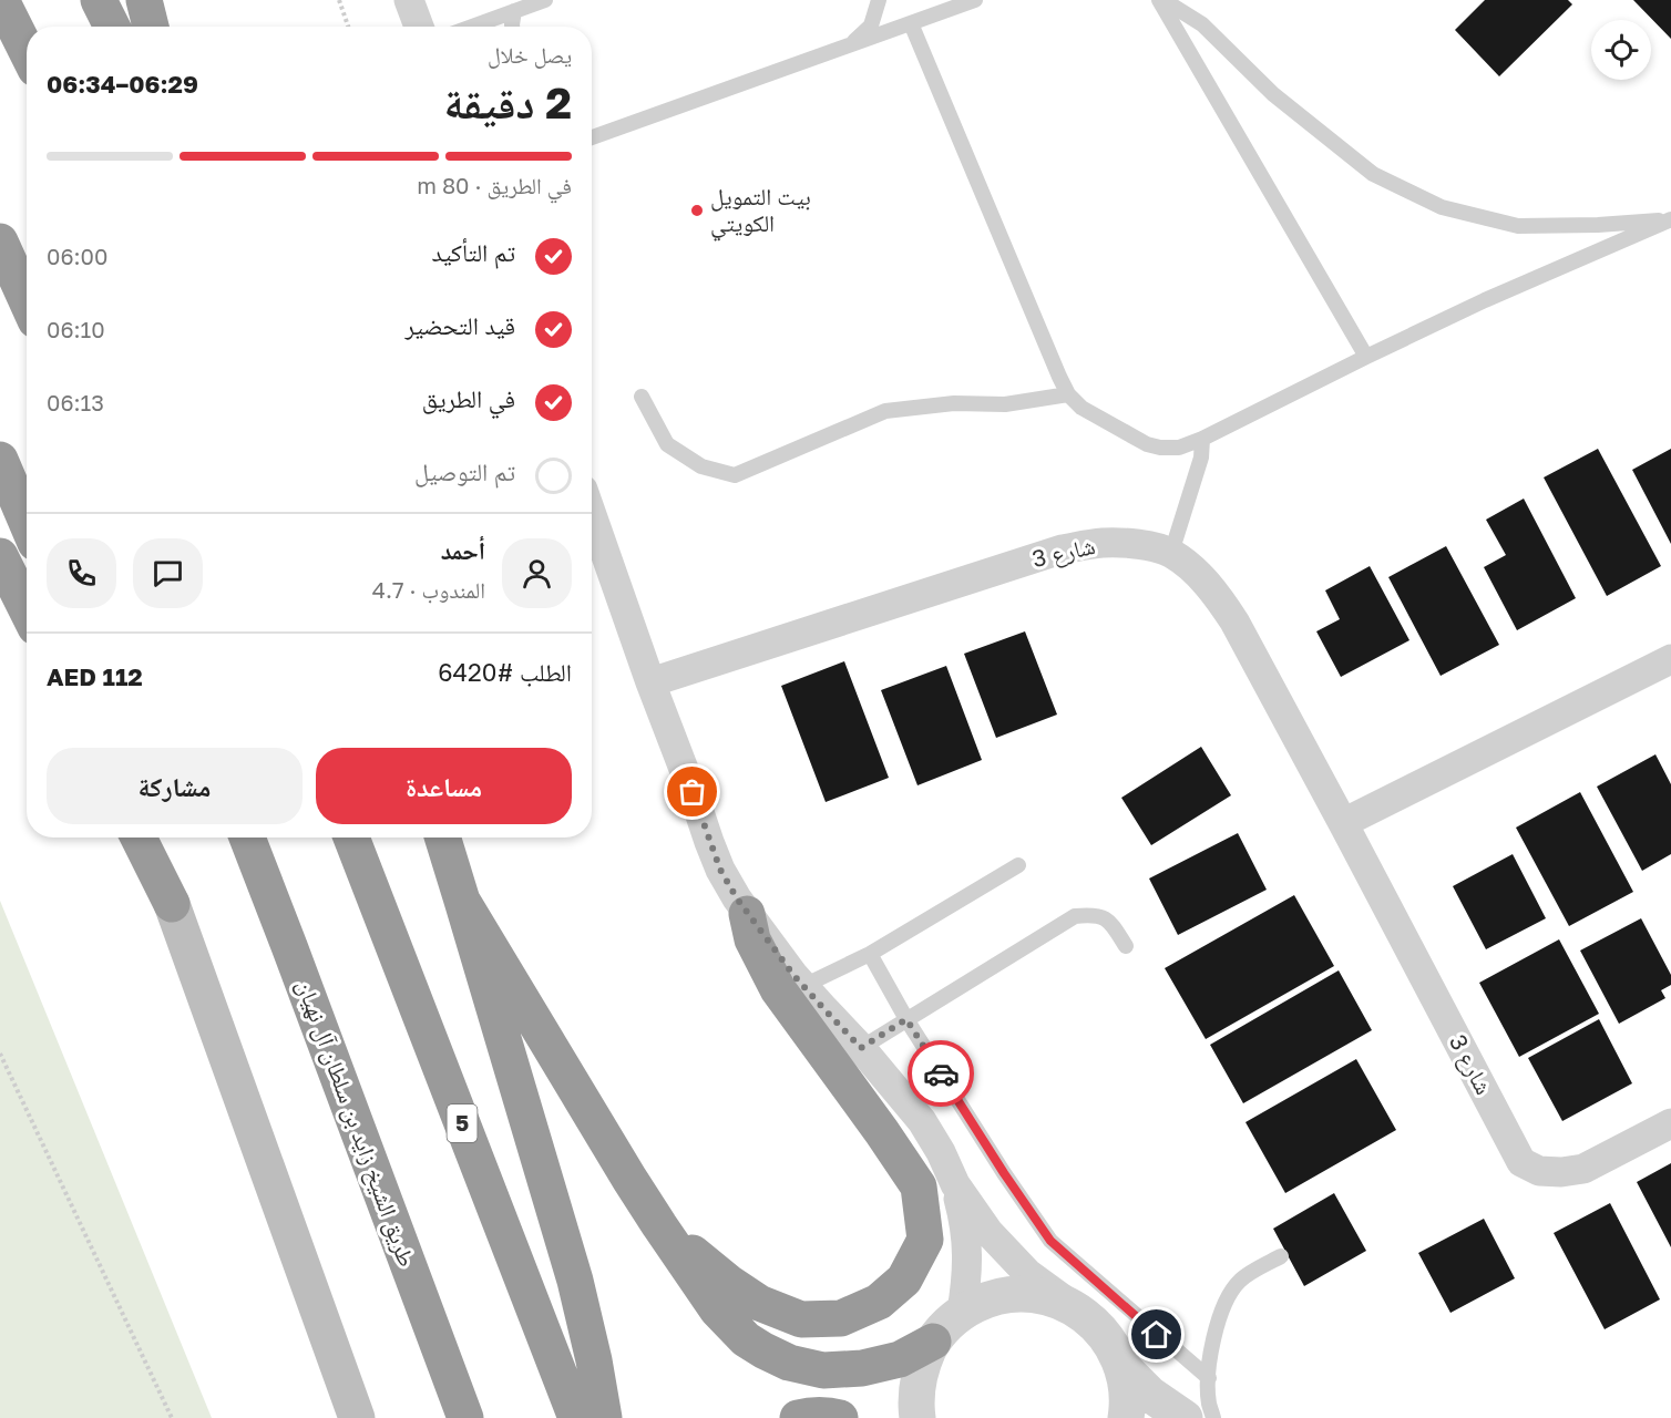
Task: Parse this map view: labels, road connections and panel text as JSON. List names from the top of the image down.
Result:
{
  "streets": {
    "highway": ["طريق الشيخ زايد بن سلطان آل نهيان", "5"],
    "street": ["شارع 3"]
  },
  "places": ["بيت التمويل الكويتي"],
  "page": {
    "heading": ["2 دقيقة", "يصل خلال", "06:29–06:34"],
    "panel": [
      "أحمد",
      "المندوب · 4.7",
      "الطلب #6420",
      "AED 112"
    ],
    "bar": "في الطريق · 80 m",
    "list": [
      ["تم التأكيد", "06:00"],
      ["قيد التحضير", "06:10"],
      ["في الطريق", "06:13"],
      "تم التوصيل"
    ],
    "buttons": ["مساعدة", "مشاركة"]
  }
}
